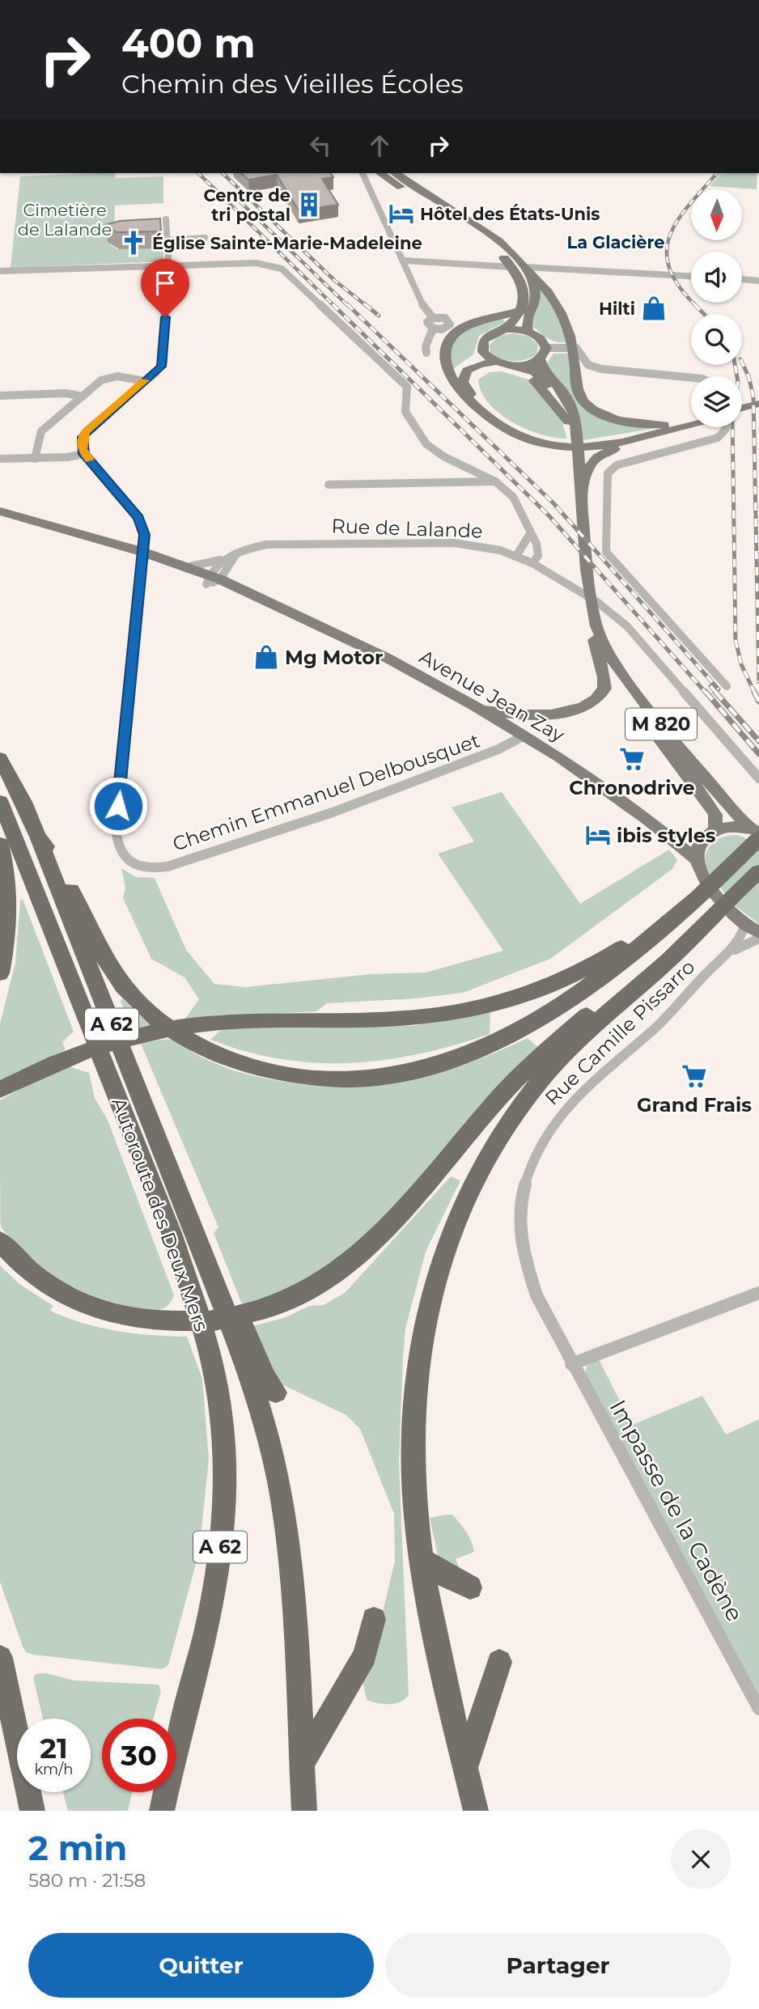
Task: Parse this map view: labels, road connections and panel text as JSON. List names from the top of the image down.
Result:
{
  "streets": {
    "highway": ["A 62", "Autoroute des Deux Mers"],
    "main road": ["Avenue Jean Zay", "M 820"],
    "street": [
      "Rue de Lalande",
      "Chemin Emmanuel Delbousquet",
      "Rue Camille Pissarro",
      "Impasse de la Cadène"
    ]
  },
  "crossings": [
    ["Rue de Lalande", "Avenue Jean Zay"],
    ["Avenue Jean Zay", "M 820"],
    ["Avenue Jean Zay", "Chemin Emmanuel Delbousquet"],
    ["A 62", "Autoroute des Deux Mers"],
    ["Rue Camille Pissarro", "Impasse de la Cadène"]
  ],
  "districts": ["La Glacière"],
  "parks": ["Cimetière de Lalande"],
  "places": {
    "building": ["Centre de tri postal"],
    "hotel": ["Hôtel des États-Unis", "ibis styles"],
    "church": ["Église Sainte-Marie-Madeleine"],
    "shop": ["Hilti", "Mg Motor"],
    "supermarket": ["Chronodrive", "Grand Frais"]
  },
  "north": "bottom",
  "page": {
    "turn": ["400 m", "Chemin des Vieilles Écoles"],
    "speed": "21 km/h",
    "limit": "30",
    "heading": ["2 min", "580 m · 21:58"],
    "buttons": ["Quitter", "Partager"]
  }
}
